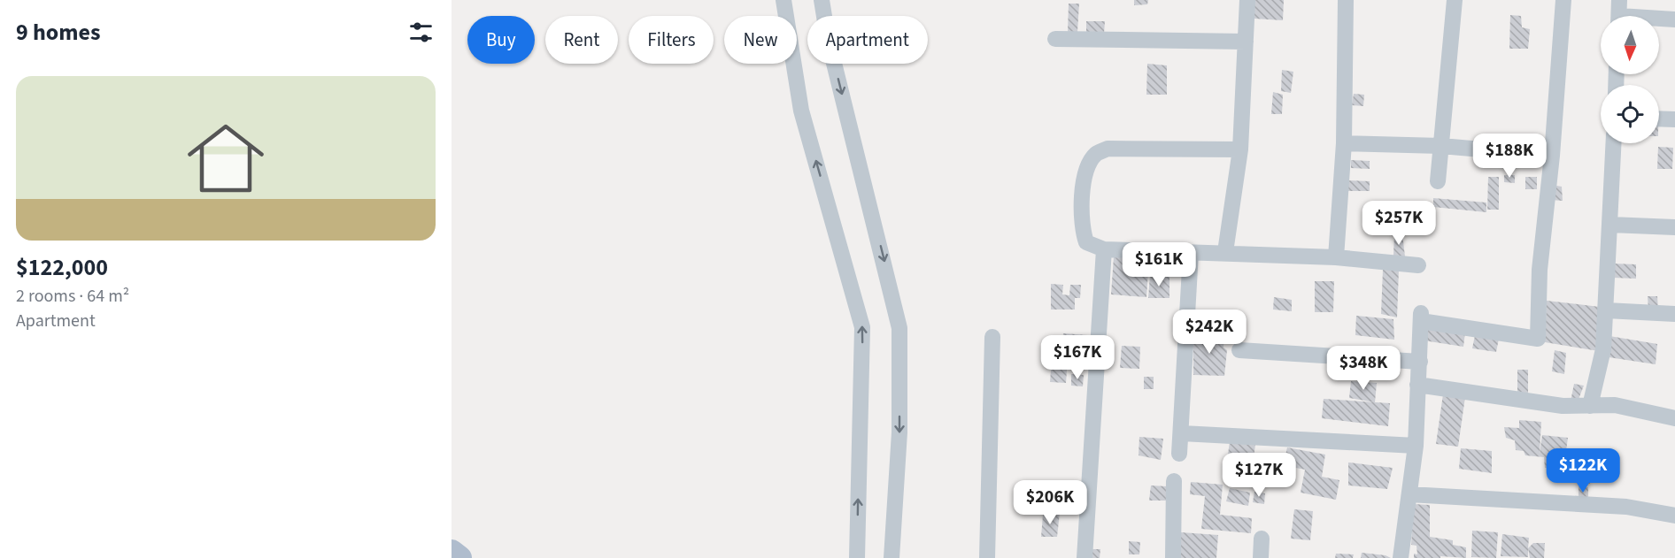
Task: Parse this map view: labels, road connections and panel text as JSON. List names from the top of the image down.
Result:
{
  "north": "bottom",
  "page": {
    "heading": "9 homes",
    "chip": [
      "Buy",
      "Rent",
      "Filters",
      "New",
      "Apartment"
    ],
    "list": [
      {
        "name": "$122,000",
        "note": "2 rooms · 64 m² · Apartment"
      }
    ],
    "price": [
      "$188K",
      "$257K",
      "$161K",
      "$242K",
      "$167K",
      "$348K",
      "$122K",
      "$127K",
      "$206K"
    ]
  }
}
